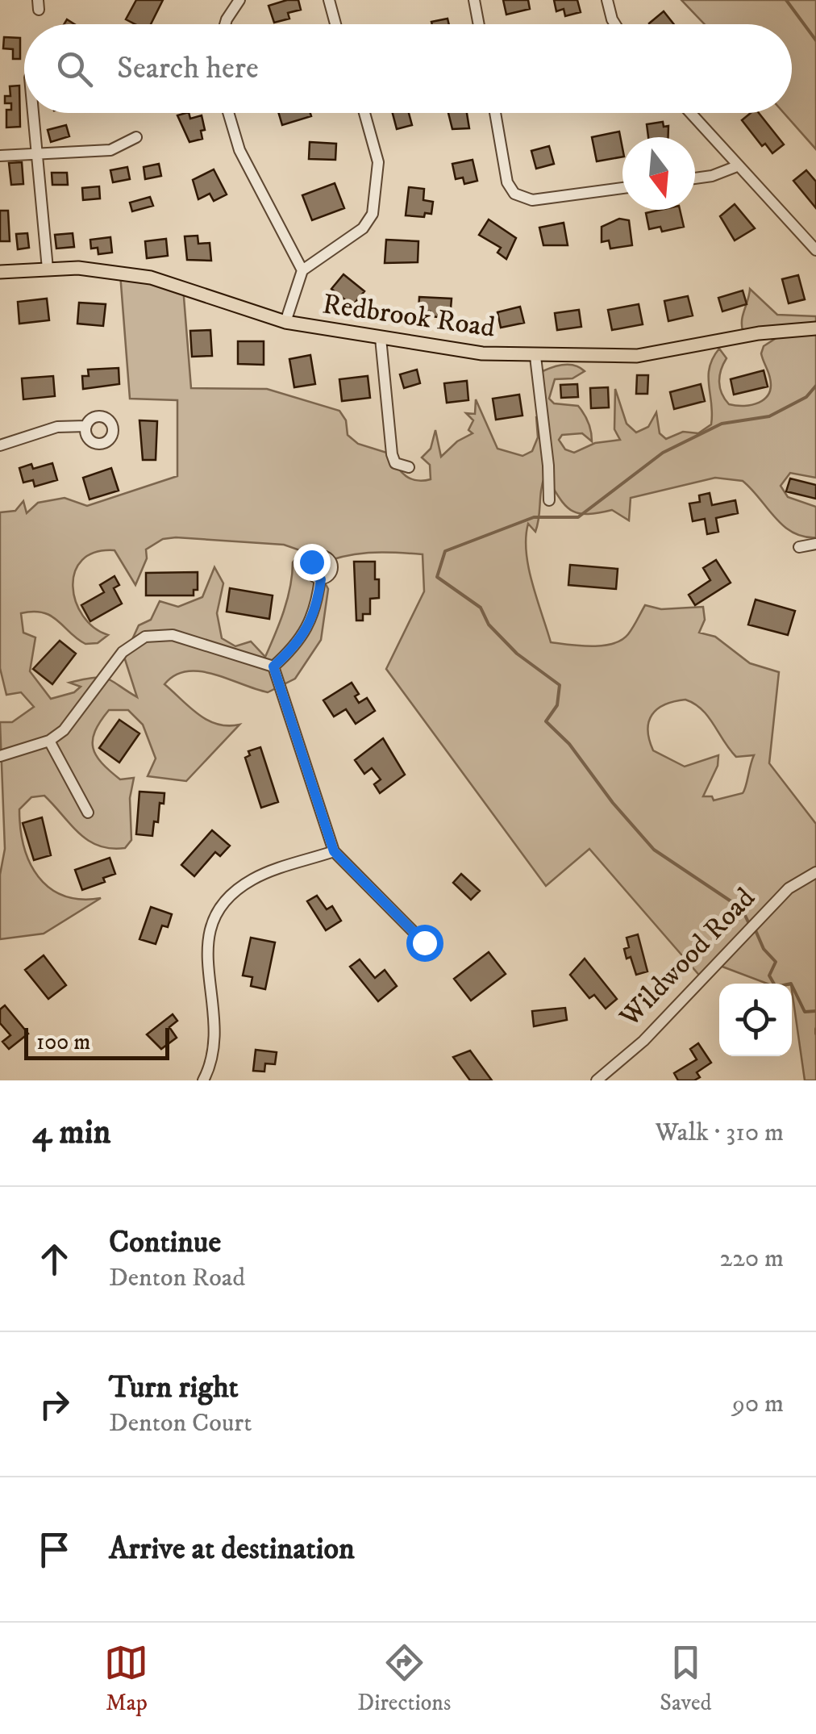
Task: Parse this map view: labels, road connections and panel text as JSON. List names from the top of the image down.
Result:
{
  "streets": {
    "main road": ["Redbrook Road"],
    "street": ["Wildwood Road"]
  },
  "scale_bar": "100 m",
  "north": "bottom",
  "page": {
    "search": "Search here",
    "scale": "100 m",
    "heading": ["4 min", "Walk · 310 m"],
    "list": [
      ["Continue", "Denton Road", "220 m"],
      ["Turn right", "Denton Court", "90 m"],
      "Arrive at destination"
    ],
    "nav": ["Map", "Directions", "Saved"]
  }
}
